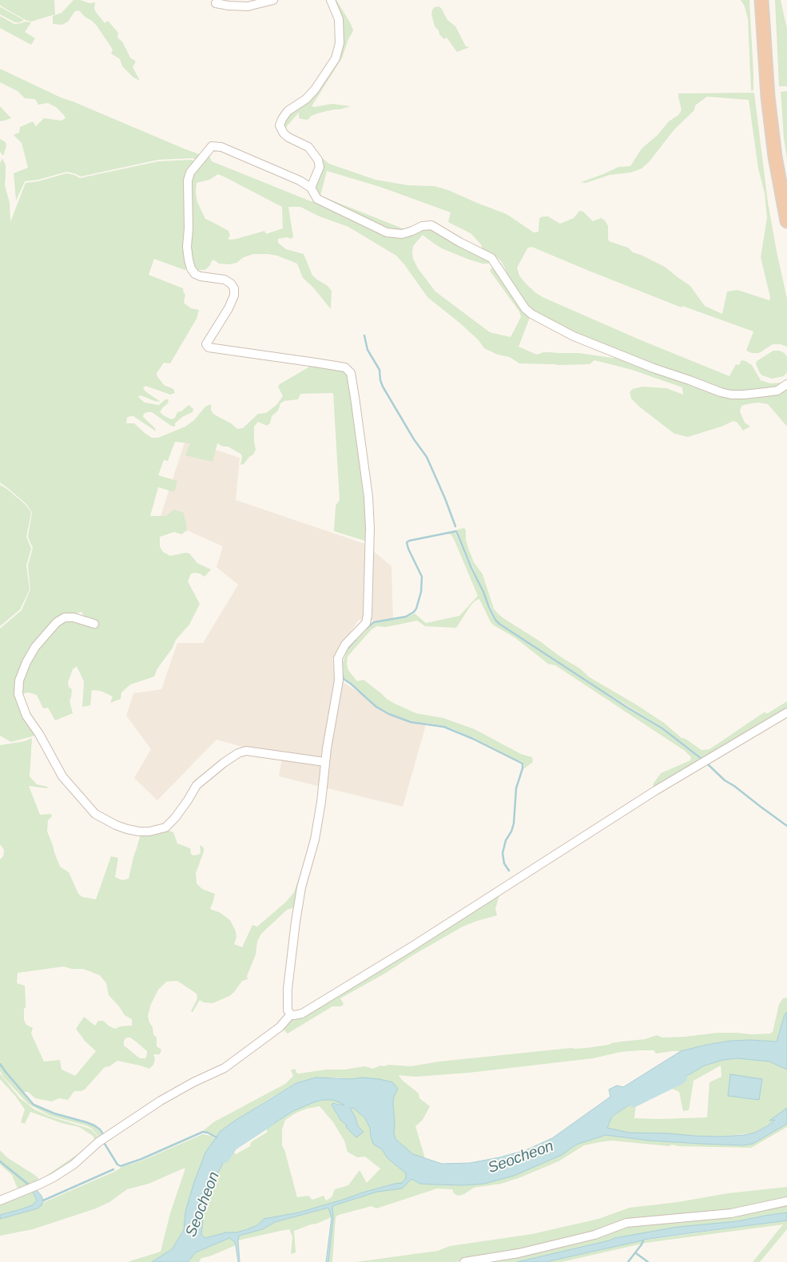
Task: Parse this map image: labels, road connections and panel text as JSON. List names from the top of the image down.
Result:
{
  "water": ["Seocheon"]
}
